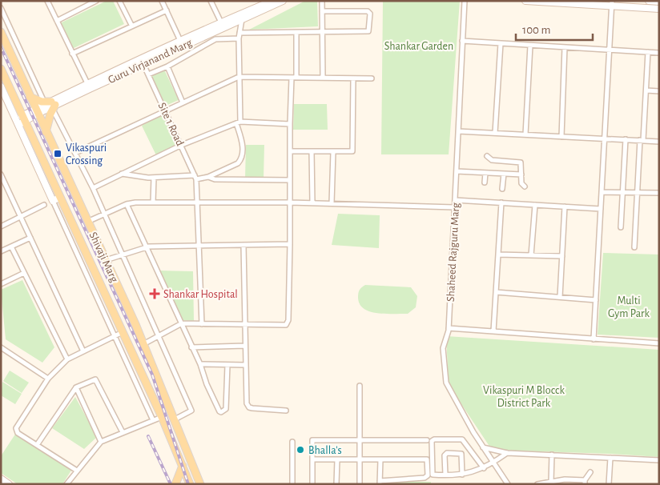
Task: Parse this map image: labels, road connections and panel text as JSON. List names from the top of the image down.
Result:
{
  "streets": {
    "main road": ["Shivaji Marg"],
    "street": ["Guru Virjanand Marg", "Site 1 Road", "Shaheed Rajguru Marg"]
  },
  "crossings": [
    ["Guru Virjanand Marg", "Site 1 Road"],
    ["Guru Virjanand Marg", "Shivaji Marg"]
  ],
  "parks": ["Shankar Garden", "Multi Gym Park", "Vikaspuri M Blocck District Park"],
  "places": {
    "transit": ["Vikaspuri Crossing"],
    "health": ["Shankar Hospital"],
    "other": ["Bhalla's"]
  },
  "scale_bar": "100 m"
}
